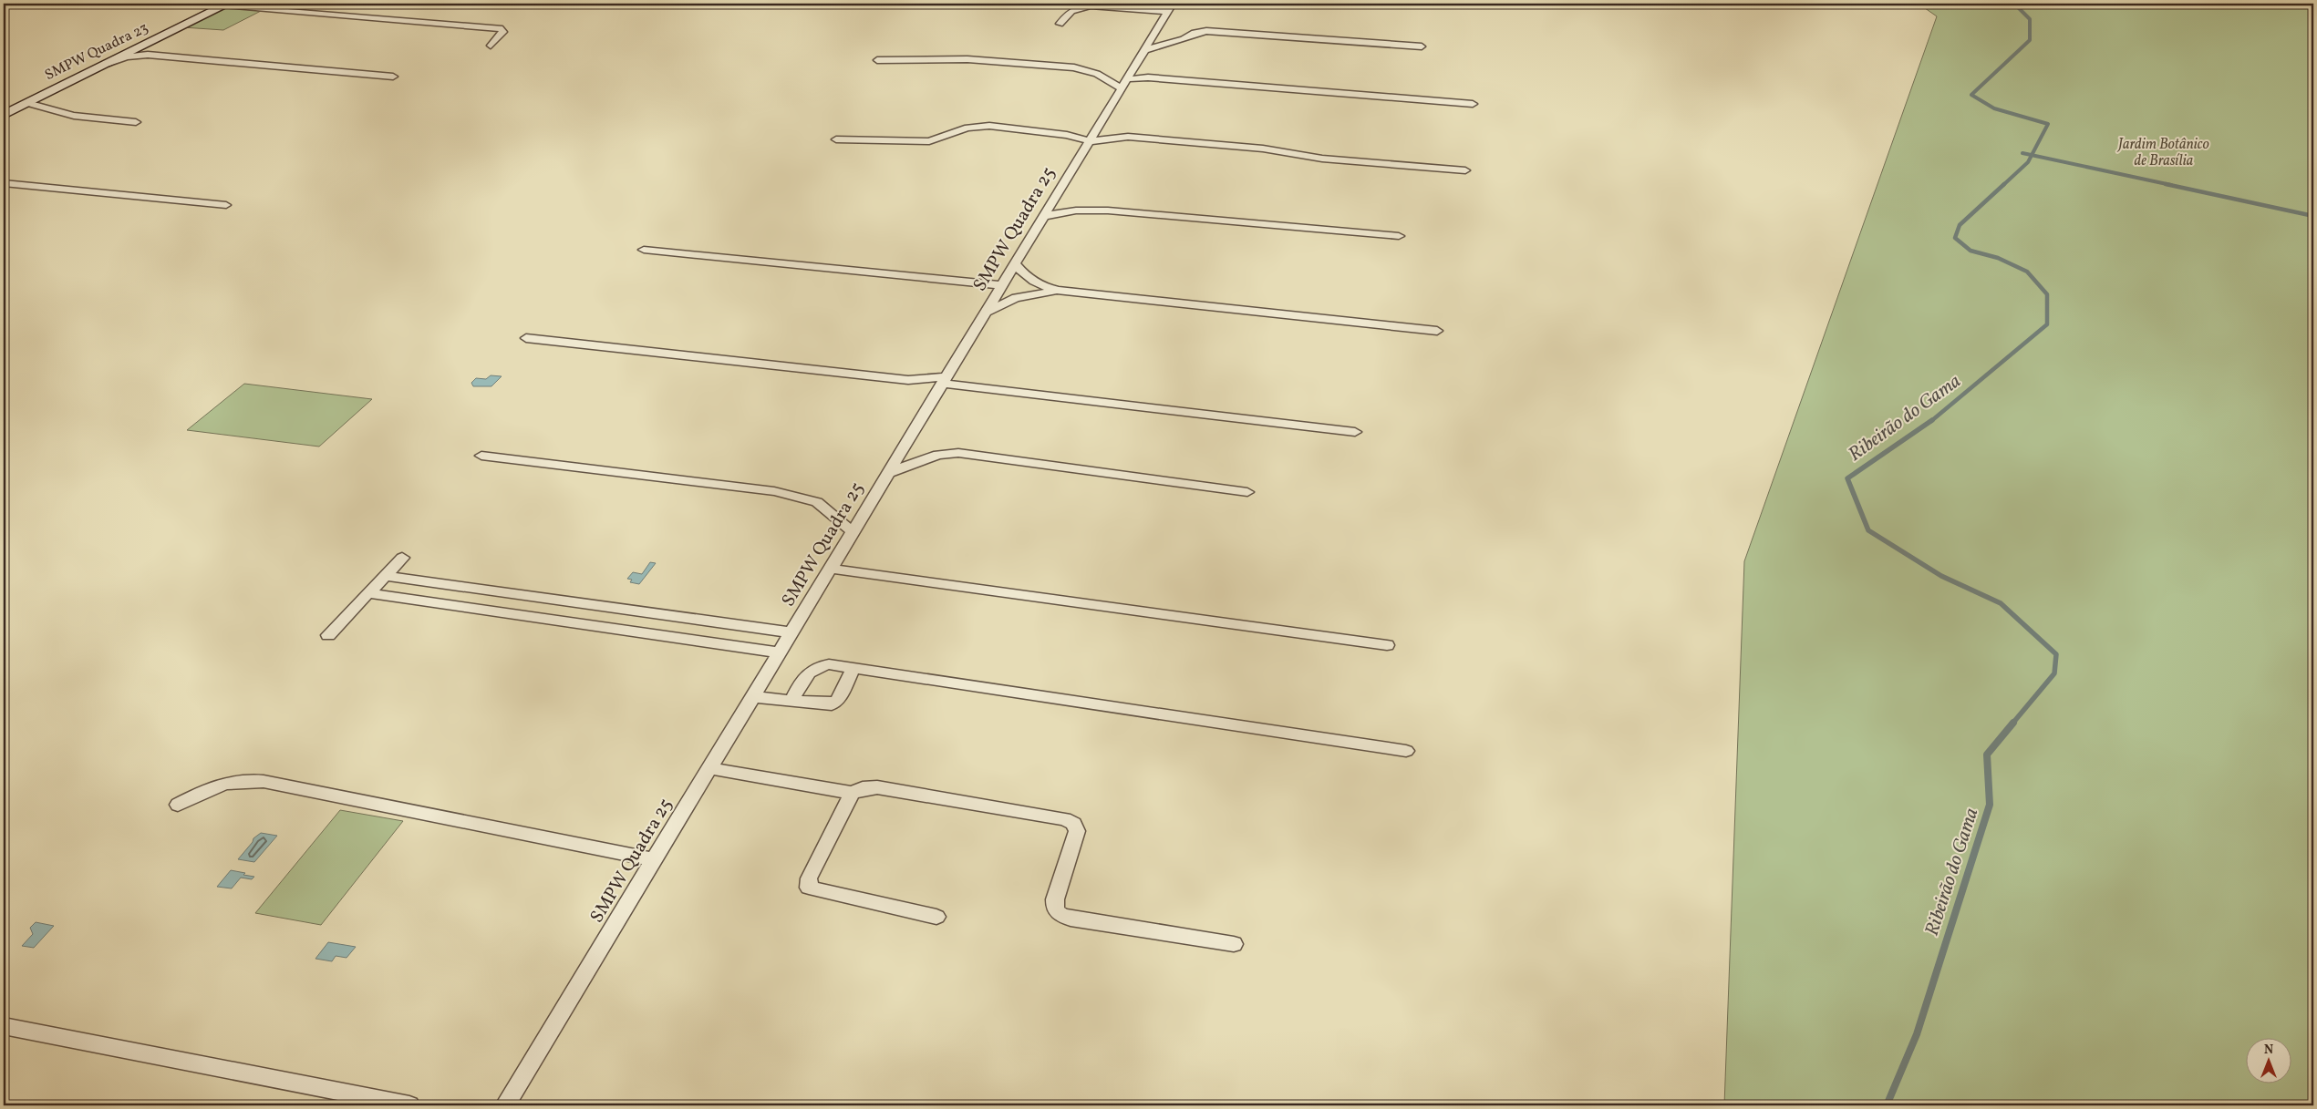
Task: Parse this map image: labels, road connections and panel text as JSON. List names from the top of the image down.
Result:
{
  "streets": {
    "street": ["SMPW Quadra 23", "SMPW Quadra 25"]
  },
  "water": ["Ribeirão do Gama"],
  "parks": ["Jardim Botânico de Brasília"],
  "north": "top"
}
